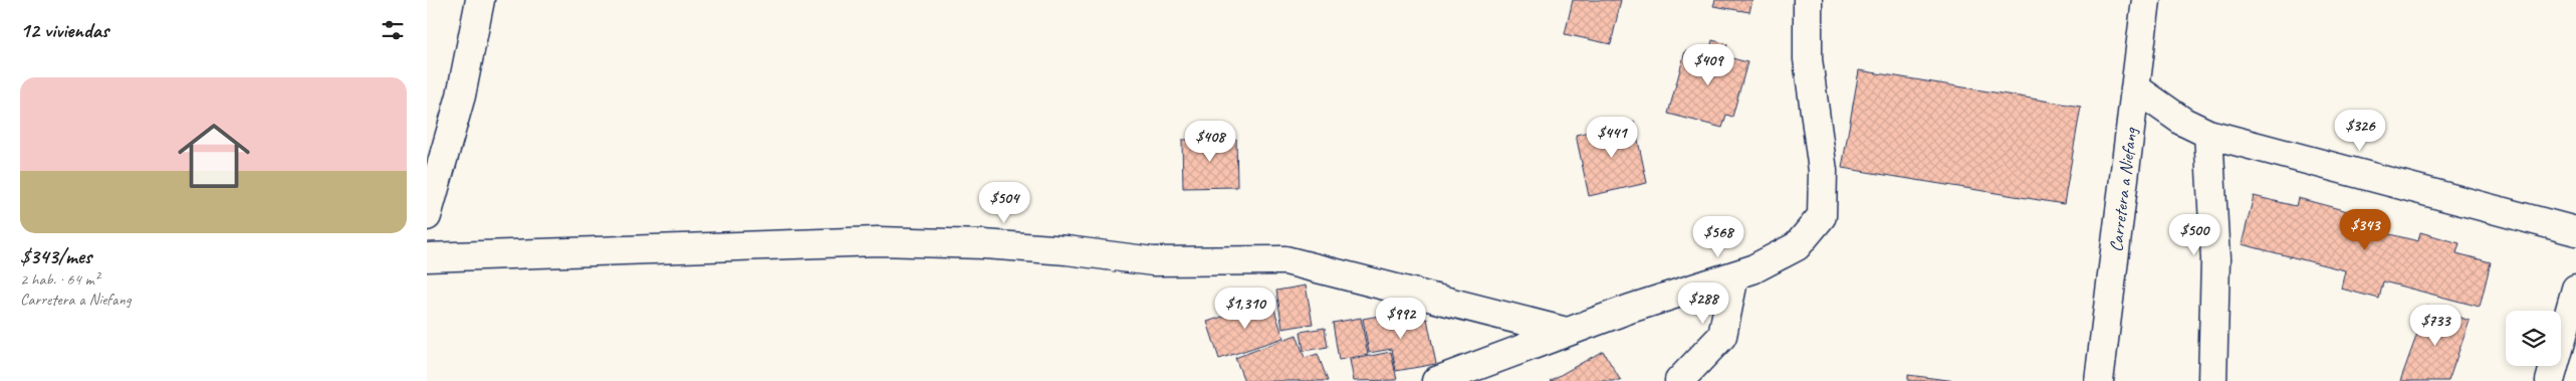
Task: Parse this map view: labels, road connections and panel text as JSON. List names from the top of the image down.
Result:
{
  "streets": {
    "street": ["Carretera a Niefang"]
  },
  "page": {
    "heading": "12 viviendas",
    "price": [
      "$409",
      "$326",
      "$441",
      "$408",
      "$504",
      "$343",
      "$500",
      "$568",
      "$288",
      "$1,310",
      "$992",
      "$733"
    ],
    "list": [
      {
        "name": "$343/mes",
        "note": "2 hab. · 64 m² · Carretera a Niefang"
      }
    ]
  }
}
